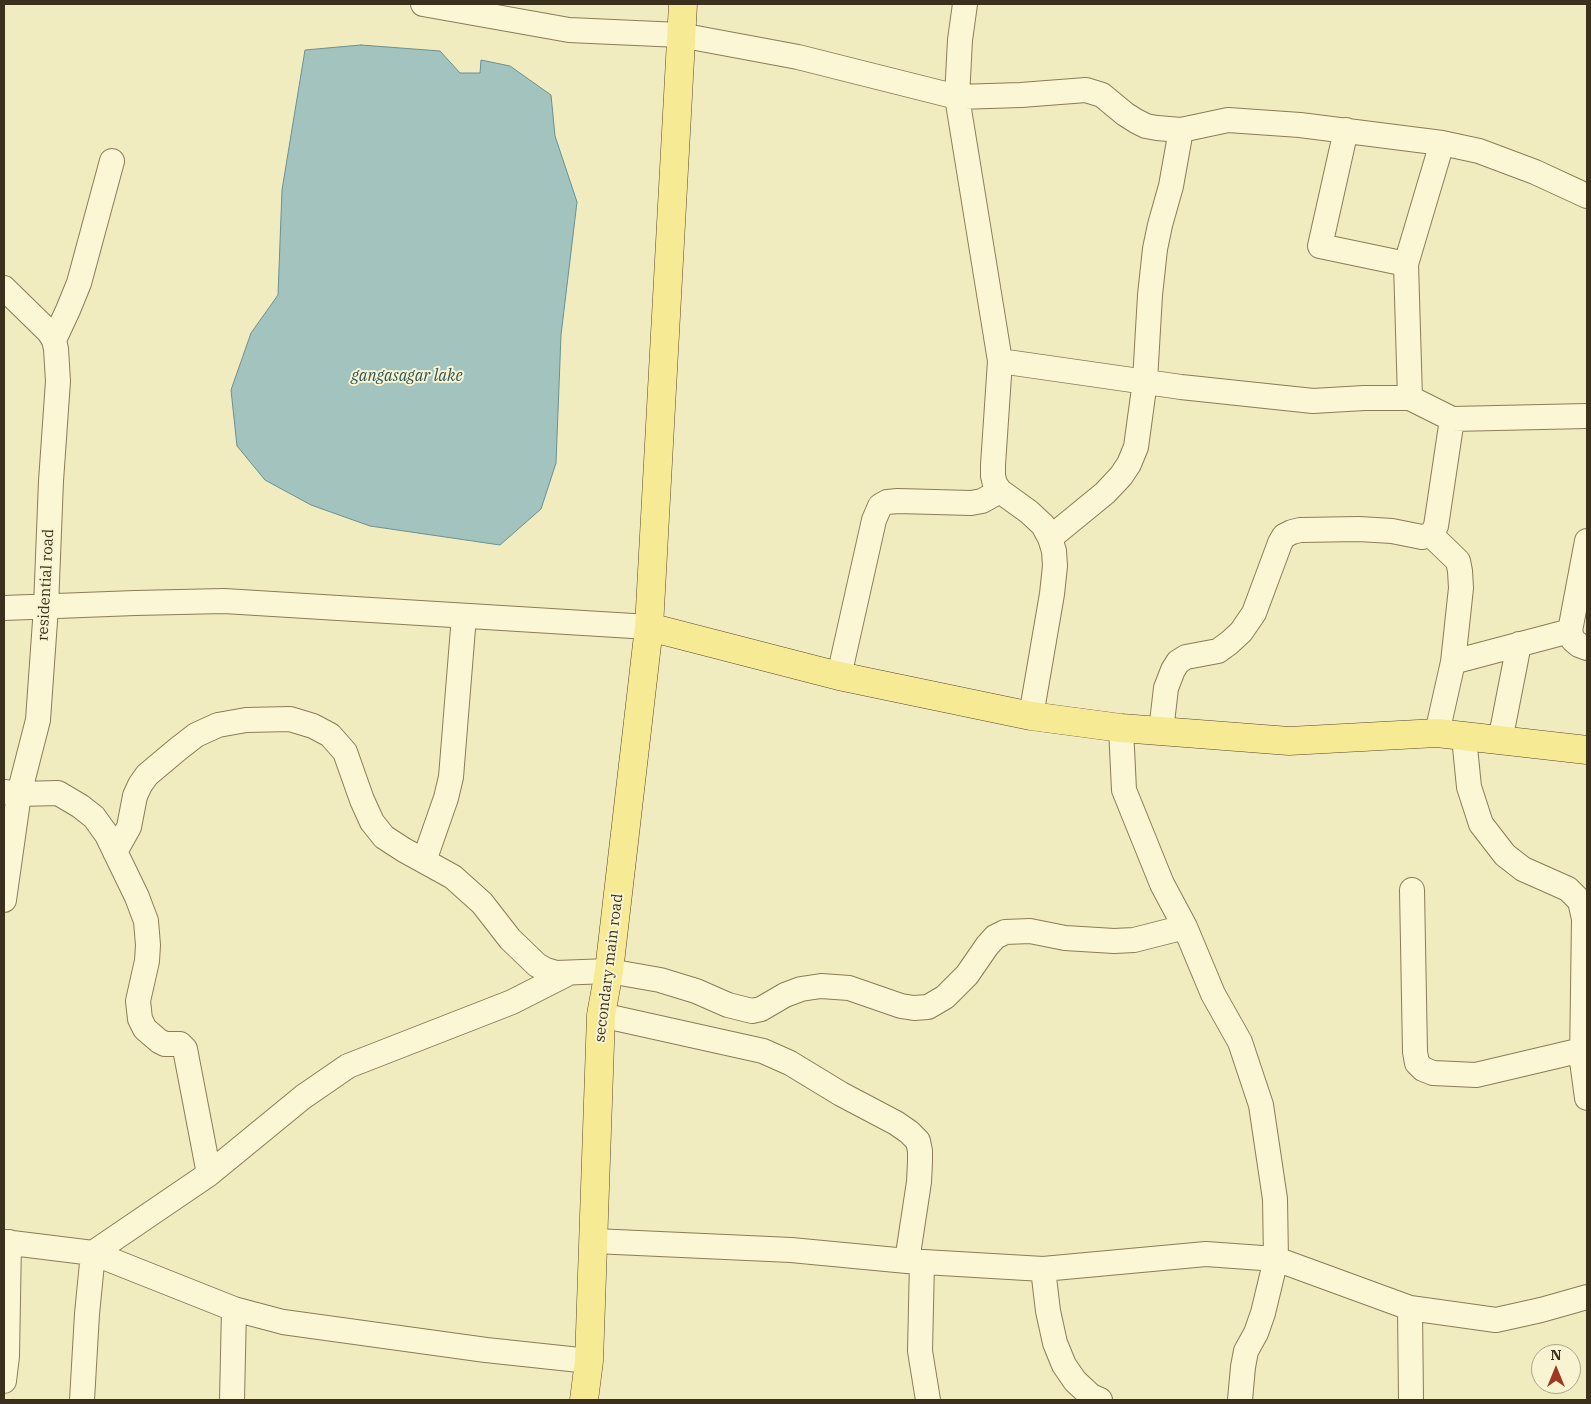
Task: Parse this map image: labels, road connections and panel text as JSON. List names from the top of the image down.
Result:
{
  "streets": {
    "main road": ["secondary main road"],
    "street": ["residential road"]
  },
  "water": ["gangasagar lake"],
  "north": "top"
}
